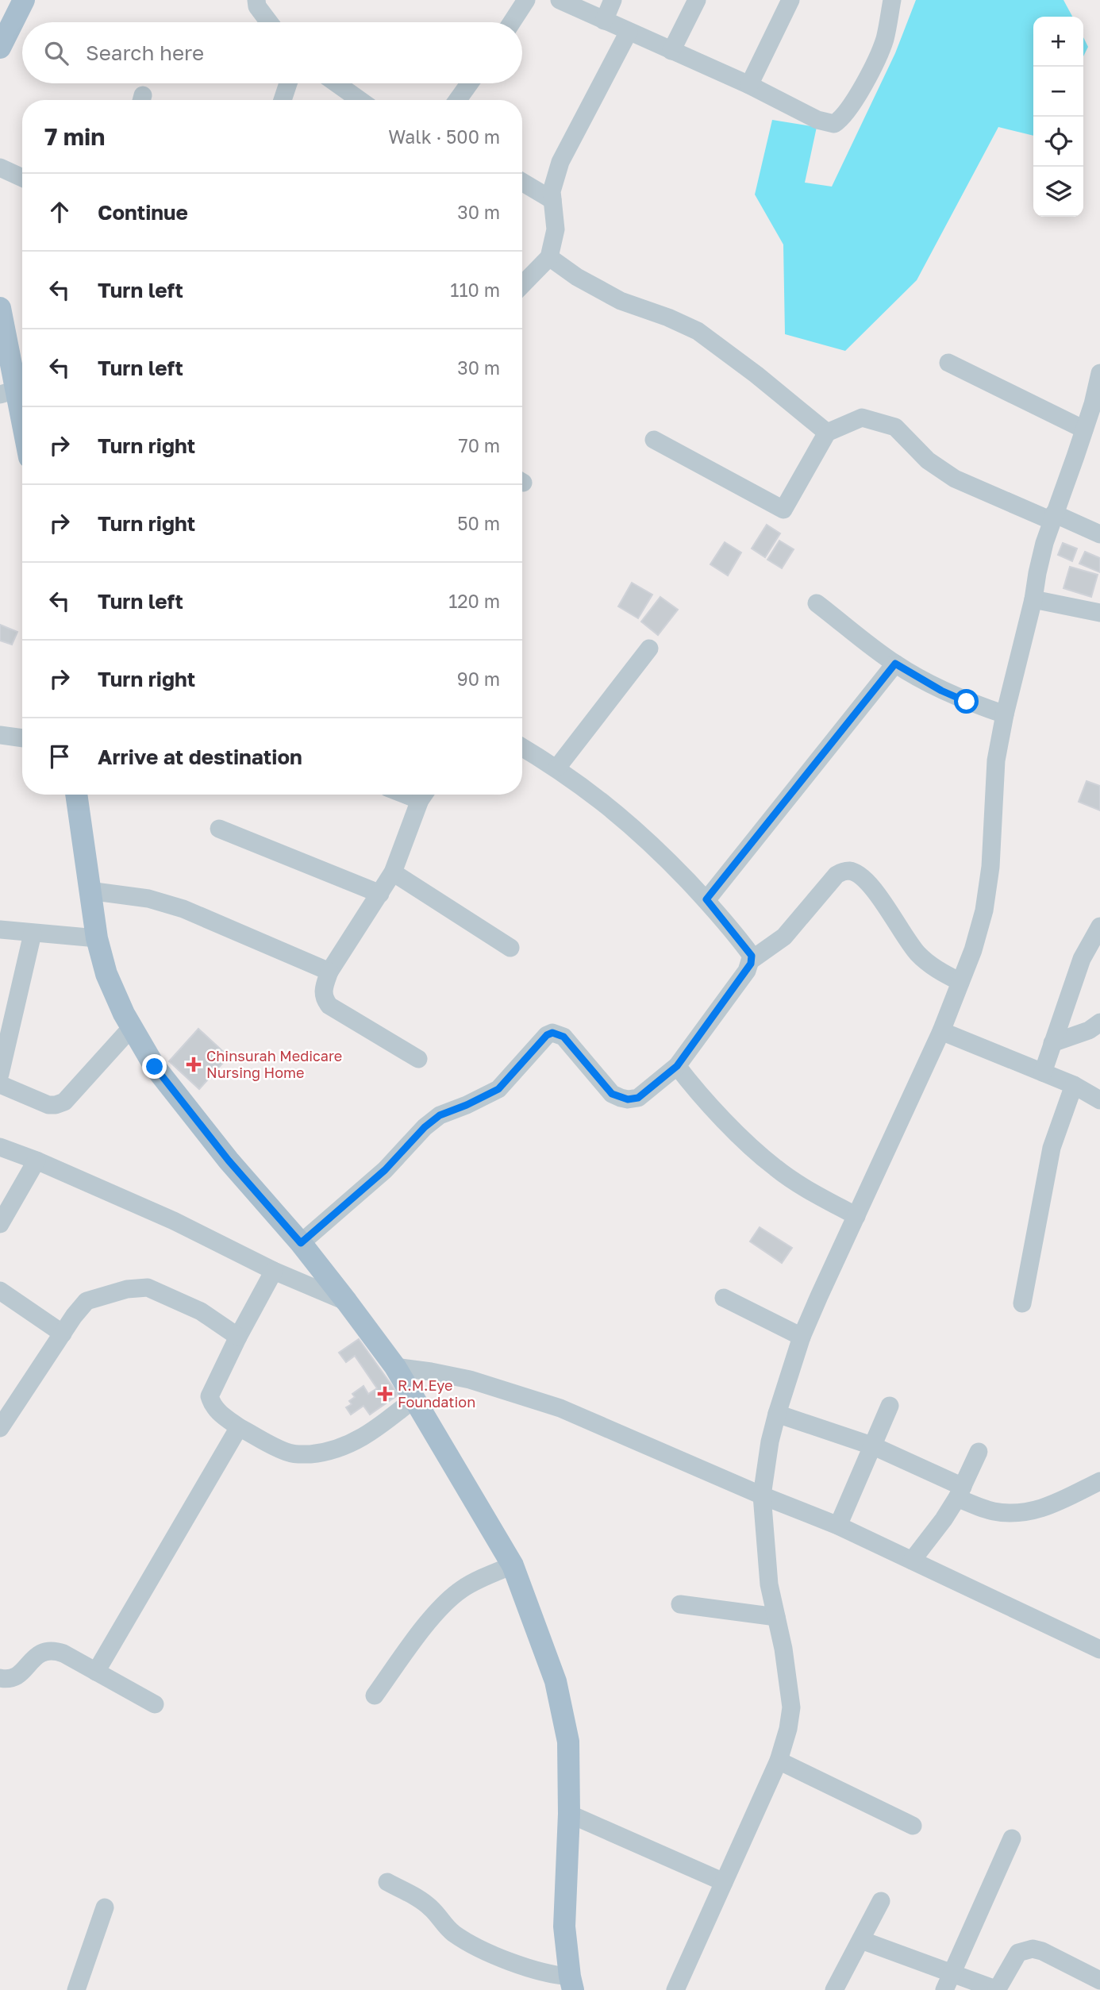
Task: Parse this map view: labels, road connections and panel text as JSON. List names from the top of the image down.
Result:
{
  "places": {
    "health": ["Chinsurah Medicare Nursing Home", "R.M.Eye Foundation"]
  },
  "page": {
    "map_buttons": ["+", "−"],
    "search": "Search here",
    "heading": ["7 min", "Walk · 500 m"],
    "list": [
      ["Continue", "30 m"],
      ["Turn left", "110 m"],
      ["Turn left", "30 m"],
      ["Turn right", "70 m"],
      ["Turn right", "50 m"],
      ["Turn left", "120 m"],
      ["Turn right", "90 m"],
      "Arrive at destination"
    ]
  }
}
